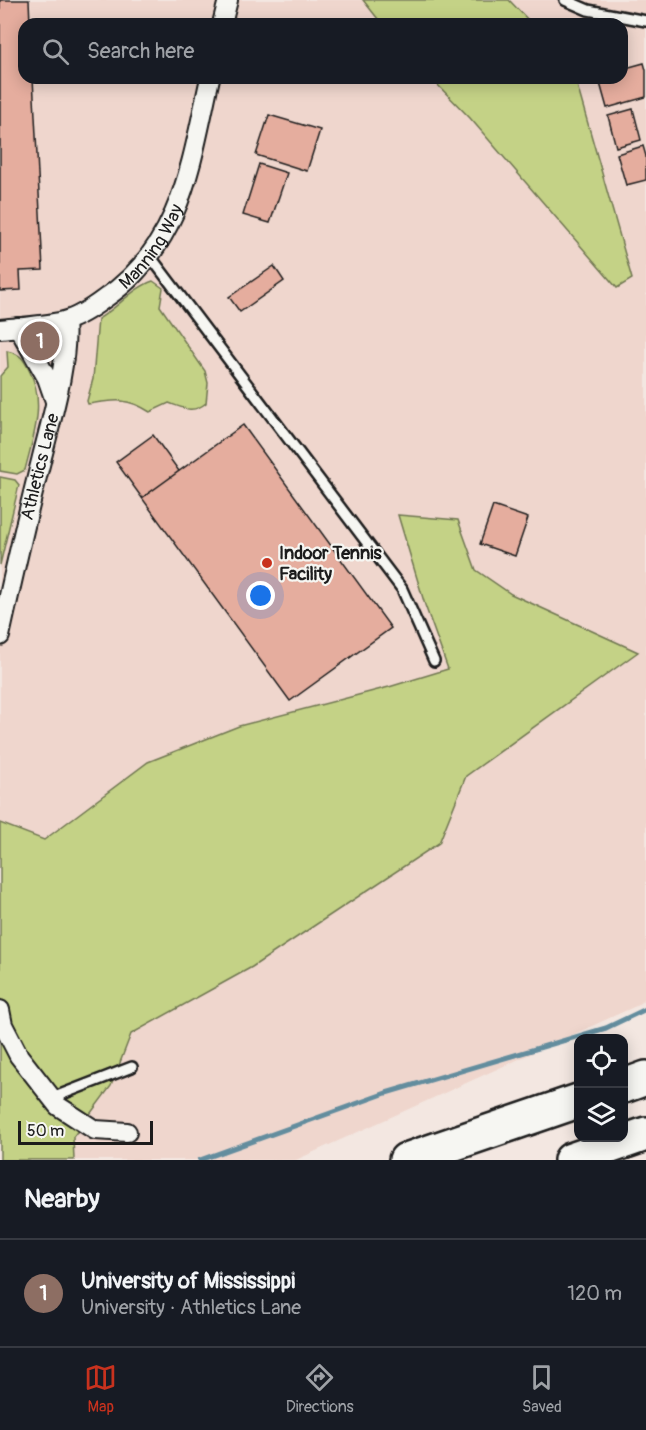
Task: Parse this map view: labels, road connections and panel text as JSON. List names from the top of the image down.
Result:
{
  "streets": {
    "street": ["Manning Way", "Athletics Lane"]
  },
  "crossings": [
    ["Manning Way", "Athletics Lane"]
  ],
  "places": ["Indoor Tennis Facility"],
  "scale_bar": "50 m",
  "page": {
    "search": "Search here",
    "pins": "1",
    "scale": "50 m",
    "heading": "Nearby",
    "list": [
      {
        "mark": "1",
        "name": "University of Mississippi",
        "note": "University · Athletics Lane",
        "value": "120 m"
      }
    ],
    "nav": ["Map", "Directions", "Saved"]
  }
}
